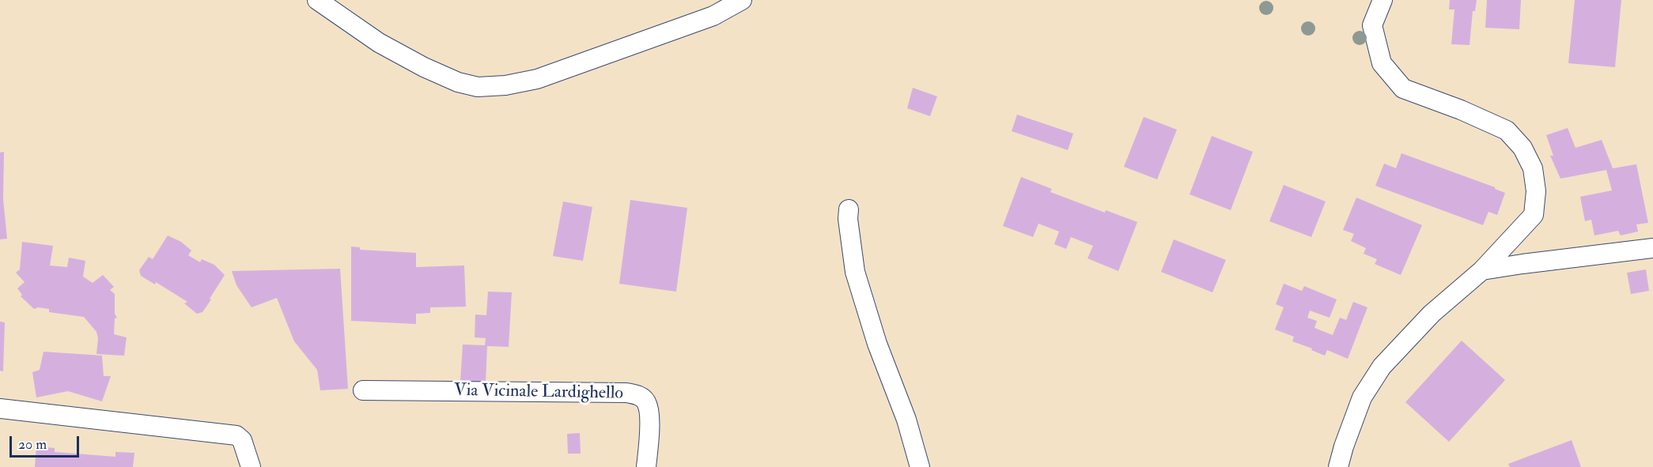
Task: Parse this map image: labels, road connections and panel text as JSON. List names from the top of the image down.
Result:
{
  "streets": {
    "street": ["Via Vicinale Lardighello"]
  },
  "scale_bar": "20 m"
}
